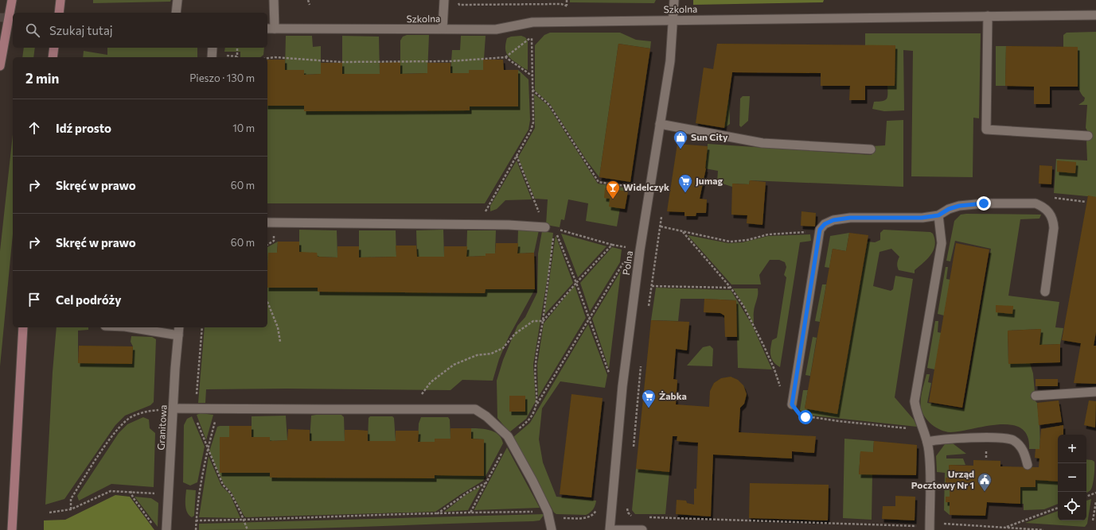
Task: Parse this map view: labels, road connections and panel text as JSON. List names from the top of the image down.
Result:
{
  "streets": {
    "street": ["Szkolna", "Polna", "Granitowa"]
  },
  "crossings": [
    ["Szkolna", "Polna"]
  ],
  "places": {
    "shop": ["Sun City"],
    "supermarket": ["Jumag", "Żabka"],
    "bar": ["Widelczyk"],
    "public building": ["Urząd Pocztowy Nr 1"]
  },
  "page": {
    "search": "Szukaj tutaj",
    "heading": ["2 min", "Pieszo · 130 m"],
    "list": [
      ["Idź prosto", "10 m"],
      ["Skręć w prawo", "60 m"],
      ["Skręć w prawo", "60 m"],
      "Cel podróży"
    ],
    "map_buttons": ["+", "−"]
  }
}
